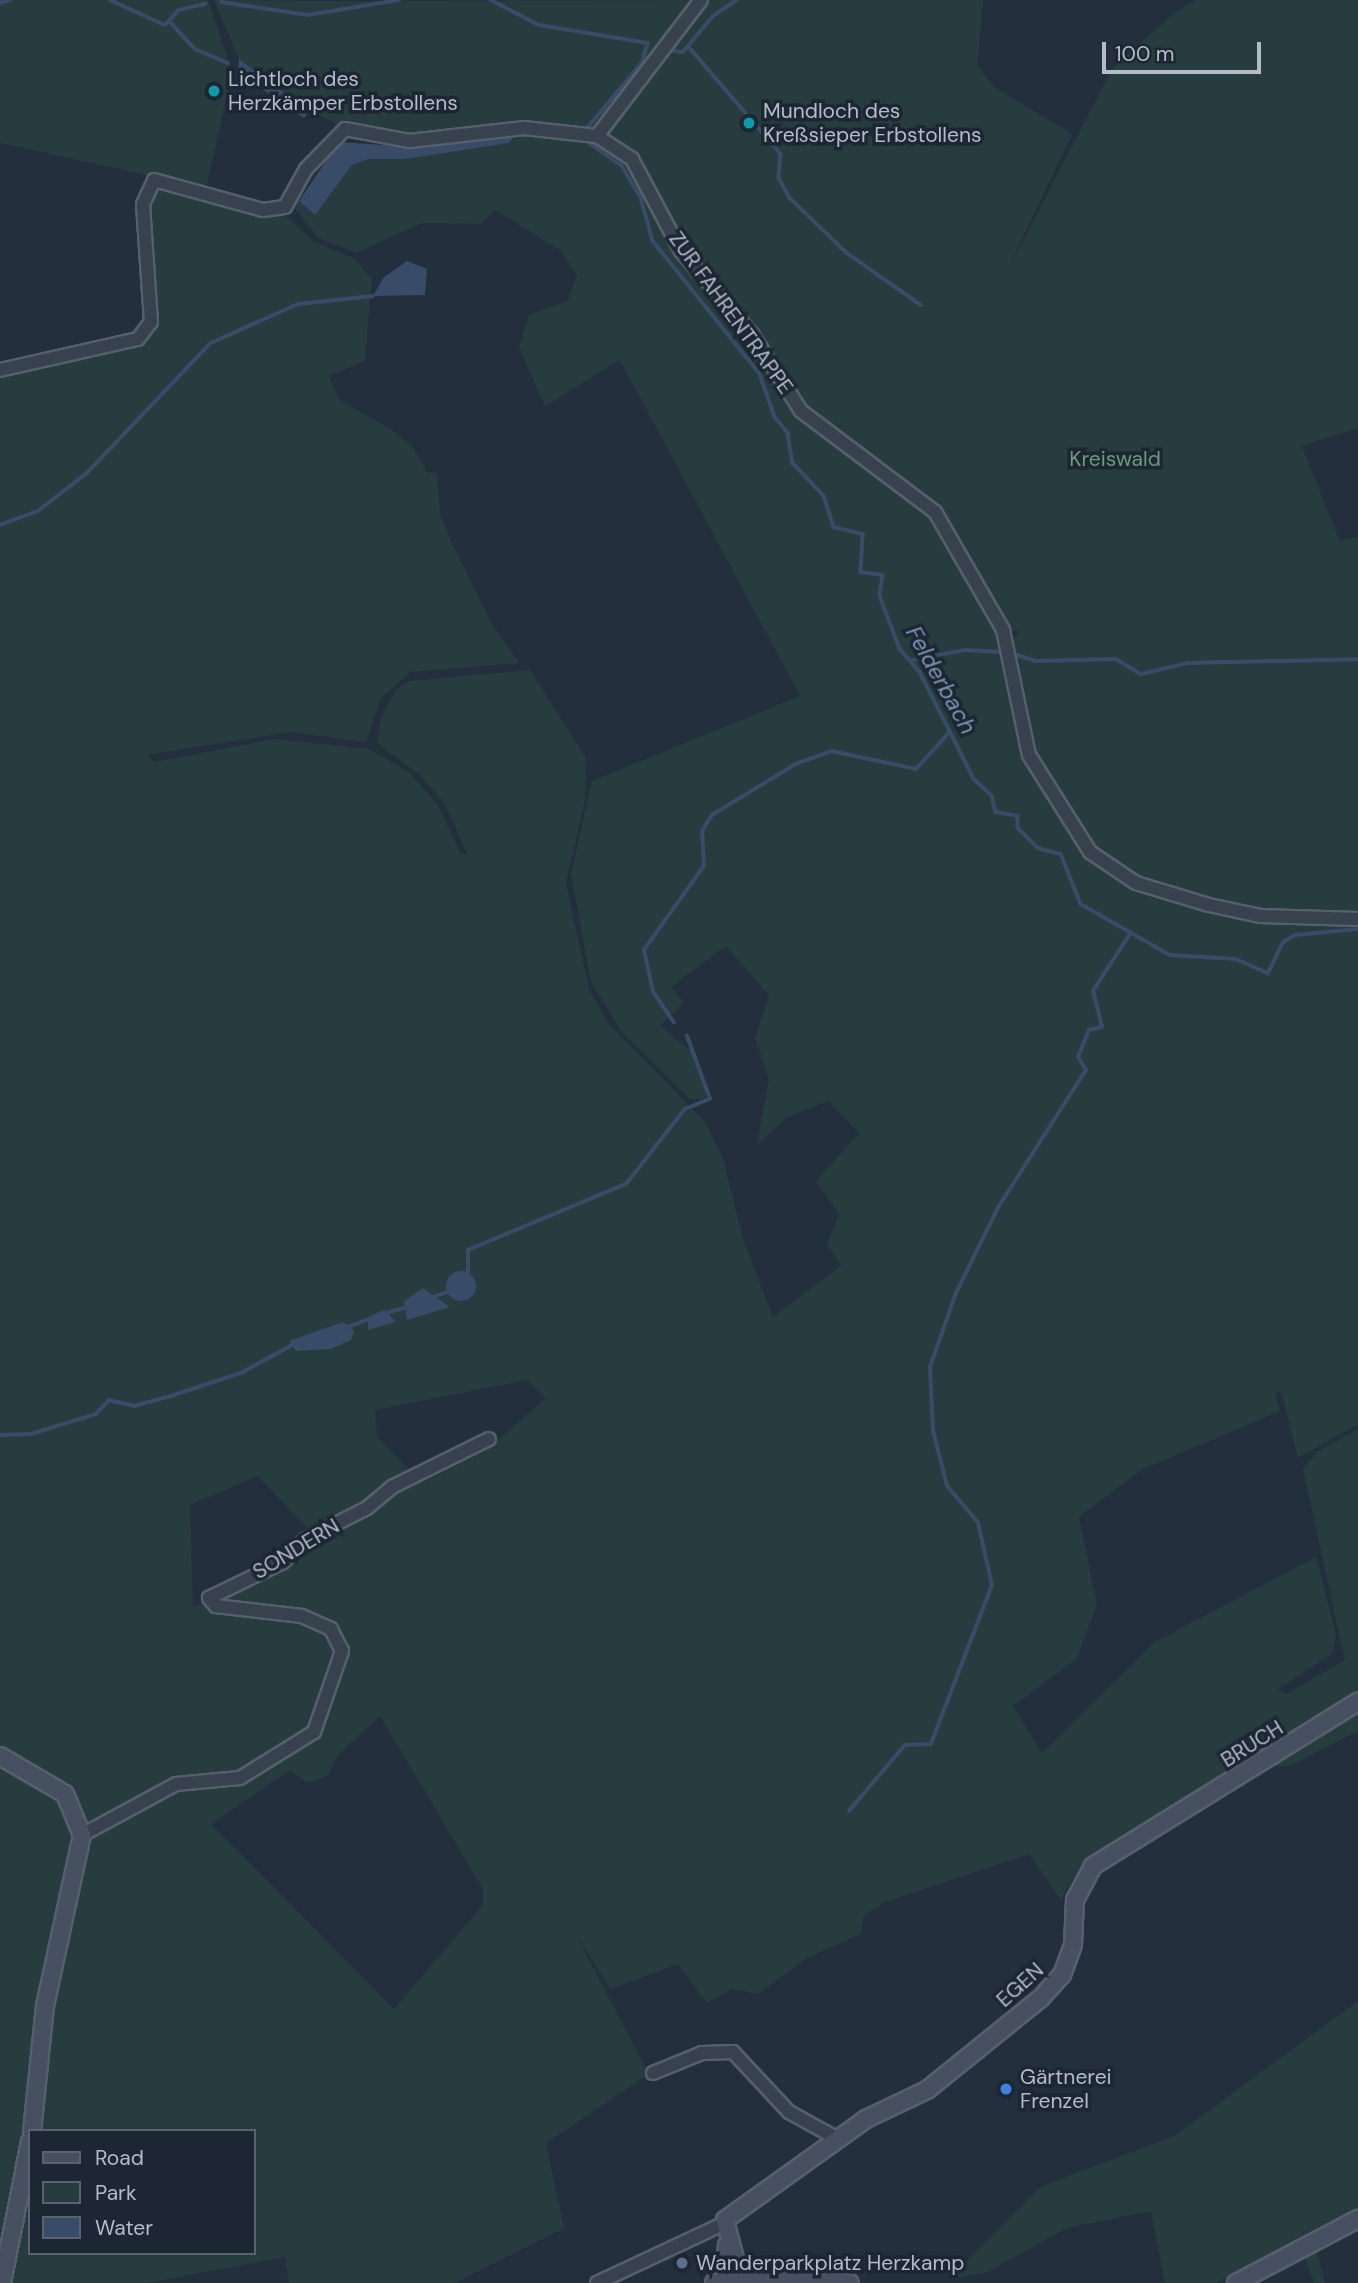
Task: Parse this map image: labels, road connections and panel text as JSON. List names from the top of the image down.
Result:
{
  "streets": {
    "street": [
      "ZUR FAHRENTRAPPE",
      "SONDERN",
      "BRUCH",
      "EGEN"
    ]
  },
  "crossings": [
    ["BRUCH", "EGEN"]
  ],
  "water": ["Felderbach"],
  "parks": ["Kreiswald"],
  "places": [
    "Lichtloch des Herzkämper Erbstollens",
    "Mundloch des Kreßsieper Erbstollens",
    "Gärtnerei Frenzel",
    "Wanderparkplatz Herzkamp"
  ],
  "legend": ["Road", "Park", "Water"],
  "scale_bar": "100 m"
}
